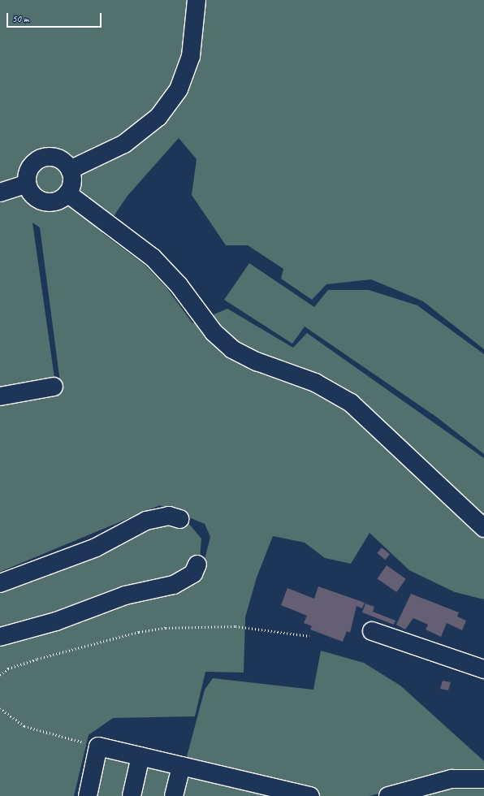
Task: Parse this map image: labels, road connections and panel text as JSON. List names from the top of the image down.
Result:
{
  "scale_bar": "50 m"
}
